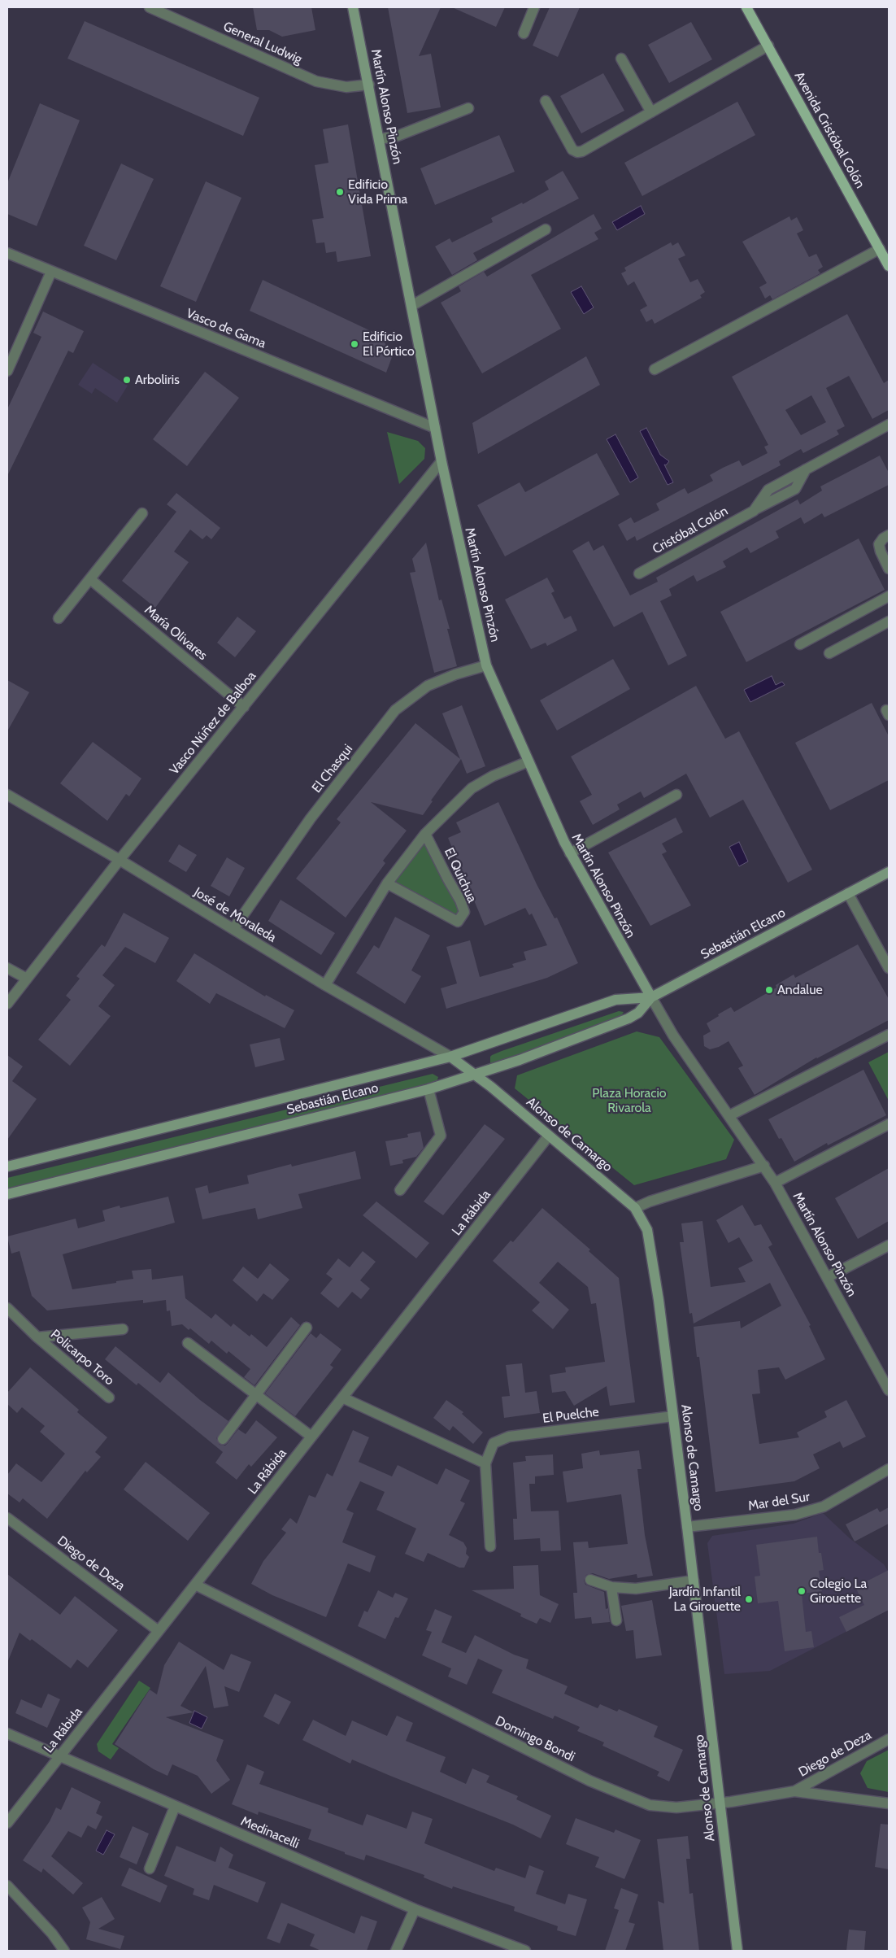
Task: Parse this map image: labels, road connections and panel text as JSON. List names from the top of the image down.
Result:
{
  "streets": {
    "main road": ["Avenida Cristóbal Colón"],
    "street": [
      "General Ludwig",
      "Martín Alonso Pinzón",
      "Vasco de Gama",
      "Cristóbal Colón",
      "María Olivares",
      "Vasco Núñez de Balboa",
      "El Chasqui",
      "El Quichua",
      "José de Moraleda",
      "Sebastián Elcano",
      "Alonso de Camargo",
      "La Rábida",
      "Policarpo Toro",
      "El Puelche",
      "Mar del Sur",
      "Diego de Deza",
      "Domingo Bondi",
      "Medinacelli"
    ]
  },
  "crossings": [
    ["General Ludwig", "Martín Alonso Pinzón"],
    ["Martín Alonso Pinzón", "Vasco de Gama"],
    ["Martín Alonso Pinzón", "Vasco Núñez de Balboa"],
    ["Martín Alonso Pinzón", "El Chasqui"],
    ["Martín Alonso Pinzón", "Sebastián Elcano"],
    ["María Olivares", "Vasco Núñez de Balboa"],
    ["Vasco Núñez de Balboa", "José de Moraleda"],
    ["El Chasqui", "José de Moraleda"],
    ["José de Moraleda", "Sebastián Elcano"],
    ["José de Moraleda", "Alonso de Camargo"],
    ["Sebastián Elcano", "Alonso de Camargo"],
    ["Alonso de Camargo", "La Rábida"],
    ["Alonso de Camargo", "El Puelche"],
    ["Alonso de Camargo", "Mar del Sur"],
    ["Alonso de Camargo", "Domingo Bondi"],
    ["La Rábida", "Diego de Deza"],
    ["La Rábida", "Domingo Bondi"],
    ["La Rábida", "Medinacelli"],
    ["Diego de Deza", "Domingo Bondi"]
  ],
  "parks": ["Plaza Horacio Rivarola"],
  "places": [
    "Edificio Vida Prima",
    "Edificio El Pórtico",
    "Arboliris",
    "Andalue",
    "Colegio La Girouette",
    "Jardín Infantil La Girouette"
  ]
}
